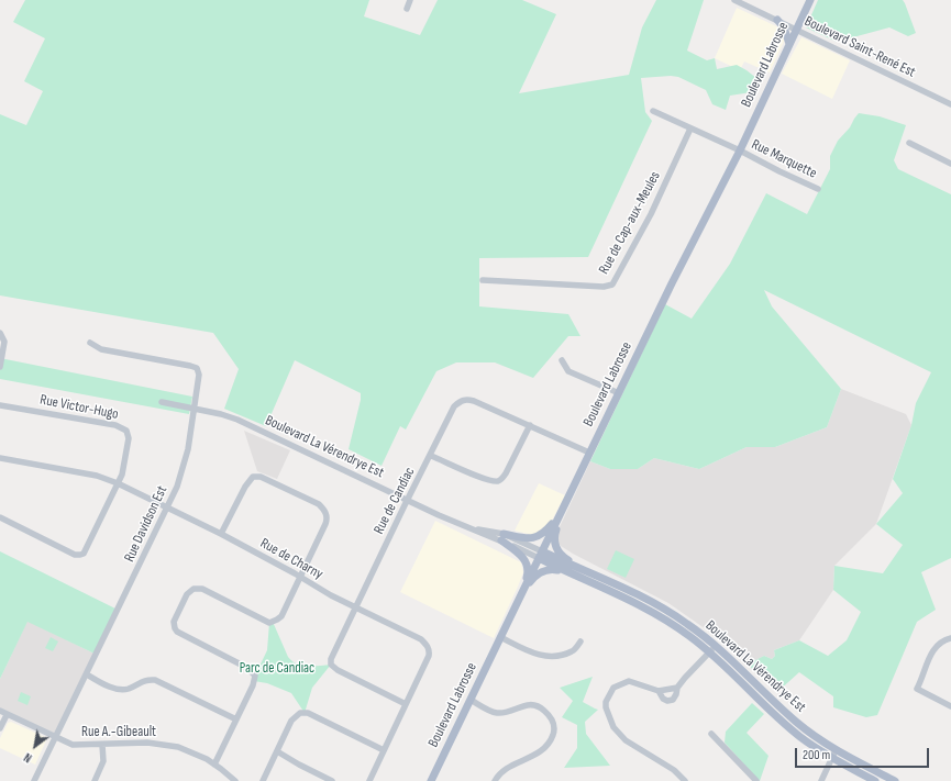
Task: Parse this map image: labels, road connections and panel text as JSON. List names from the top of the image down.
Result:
{
  "streets": {
    "main road": ["Boulevard Labrosse", "Boulevard La Vérendrye Est"],
    "street": [
      "Boulevard Saint-René Est",
      "Rue Marquette",
      "Rue de Cap-aux-Meules",
      "Rue Victor-Hugo",
      "Rue de Candiac",
      "Rue Davidson Est",
      "Rue de Charny",
      "Rue A.-Gibeault"
    ]
  },
  "crossings": [
    ["Boulevard Saint-René Est", "Boulevard Labrosse"],
    ["Boulevard Labrosse", "Rue Marquette"],
    ["Boulevard Labrosse", "Boulevard La Vérendrye Est"],
    ["Boulevard Labrosse", "Rue de Candiac"],
    ["Rue Marquette", "Rue de Cap-aux-Meules"],
    ["Rue Victor-Hugo", "Rue de Charny"],
    ["Boulevard La Vérendrye Est", "Rue de Candiac"],
    ["Boulevard La Vérendrye Est", "Rue Davidson Est"],
    ["Rue de Candiac", "Rue de Charny"],
    ["Rue Davidson Est", "Rue de Charny"],
    ["Rue Davidson Est", "Rue A.-Gibeault"]
  ],
  "parks": ["Parc de Candiac"],
  "scale_bar": "200 m",
  "north": "bottom left"
}
